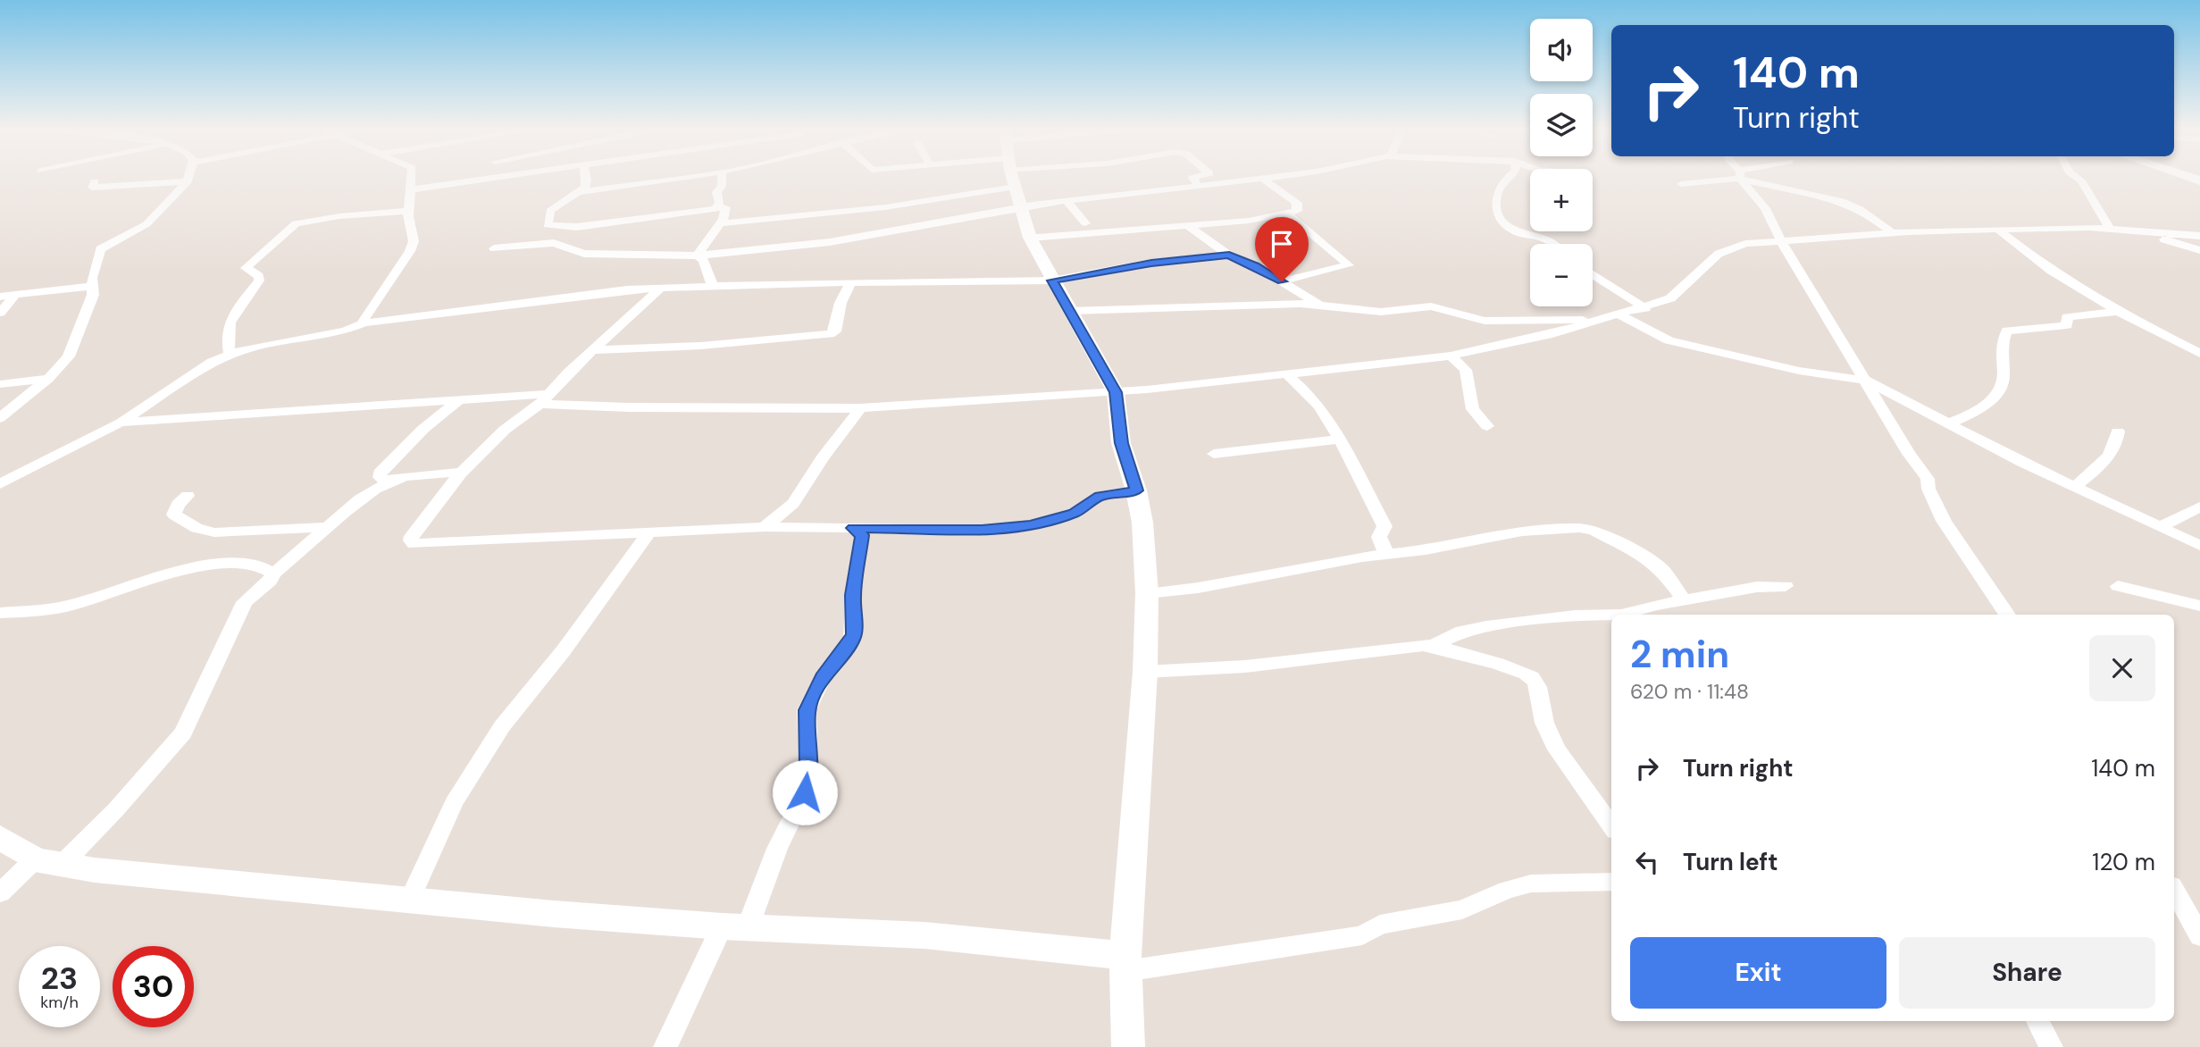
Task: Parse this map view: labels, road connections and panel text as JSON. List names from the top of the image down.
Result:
{
  "page": {
    "map_buttons": ["+", "−"],
    "turn": ["140 m", "Turn right"],
    "heading": ["2 min", "620 m · 11:48"],
    "list": [
      {
        "name": "Turn right",
        "value": "140 m"
      },
      {
        "name": "Turn left",
        "value": "120 m"
      }
    ],
    "buttons": ["Exit", "Share"],
    "speed": "23 km/h",
    "limit": "30"
  }
}
